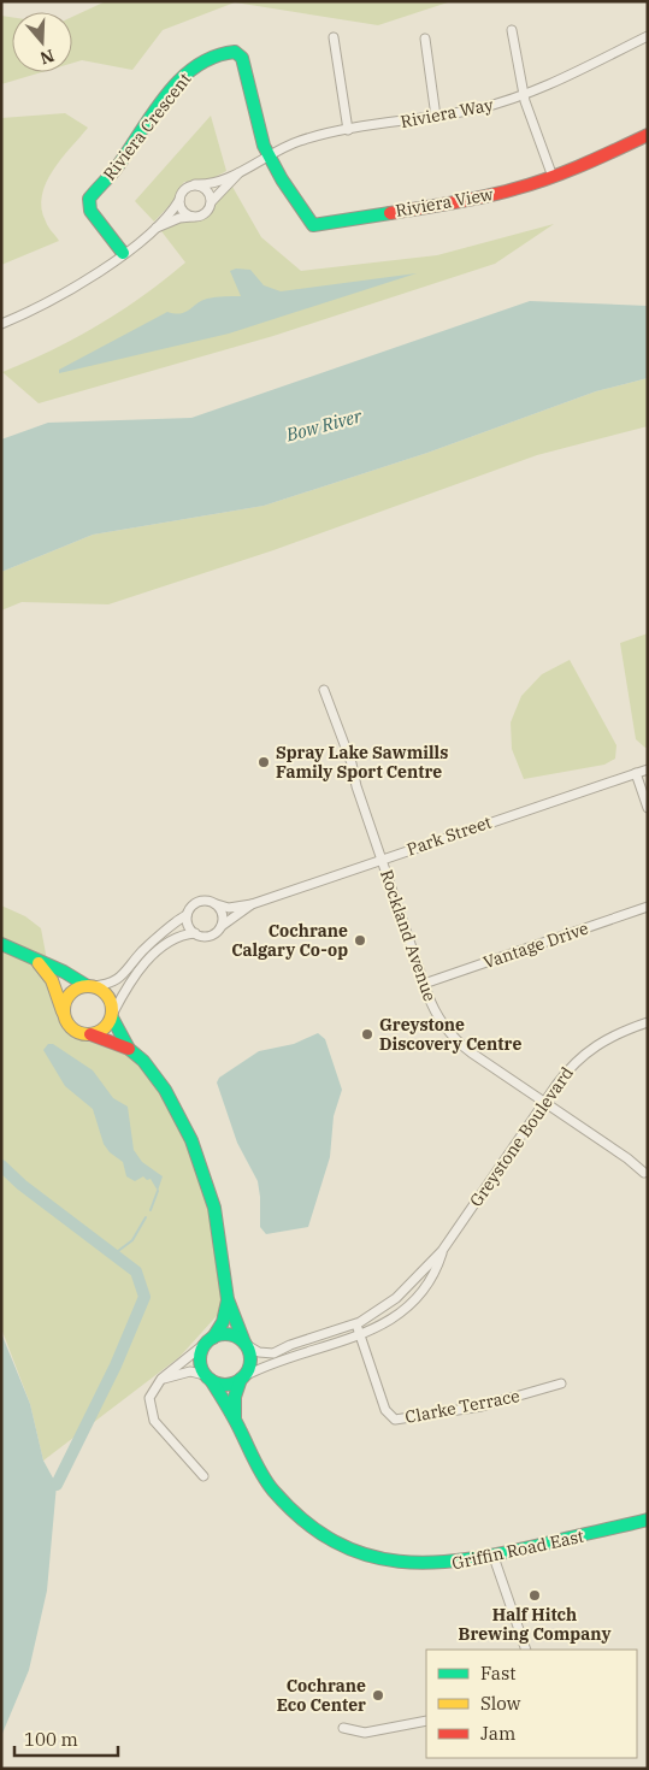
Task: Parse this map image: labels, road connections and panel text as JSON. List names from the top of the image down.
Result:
{
  "streets": {
    "main road": ["Riviera Crescent", "Riviera View", "Griffin Road East"],
    "street": [
      "Riviera Way",
      "Park Street",
      "Rockland Avenue",
      "Vantage Drive",
      "Greystone Boulevard",
      "Clarke Terrace"
    ]
  },
  "crossings": [
    ["Riviera Way", "Riviera Crescent"],
    ["Riviera Way", "Riviera View"],
    ["Riviera Crescent", "Riviera View"],
    ["Park Street", "Rockland Avenue"],
    ["Rockland Avenue", "Vantage Drive"],
    ["Rockland Avenue", "Greystone Boulevard"],
    ["Greystone Boulevard", "Clarke Terrace"],
    ["Greystone Boulevard", "Griffin Road East"]
  ],
  "water": ["Bow River"],
  "places": [
    "Spray Lake Sawmills Family Sport Centre",
    "Cochrane Calgary Co-op",
    "Greystone Discovery Centre",
    "Half Hitch Brewing Company",
    "Cochrane Eco Center"
  ],
  "legend": ["Fast", "Slow", "Jam"],
  "scale_bar": "100 m",
  "north": "bottom"
}
